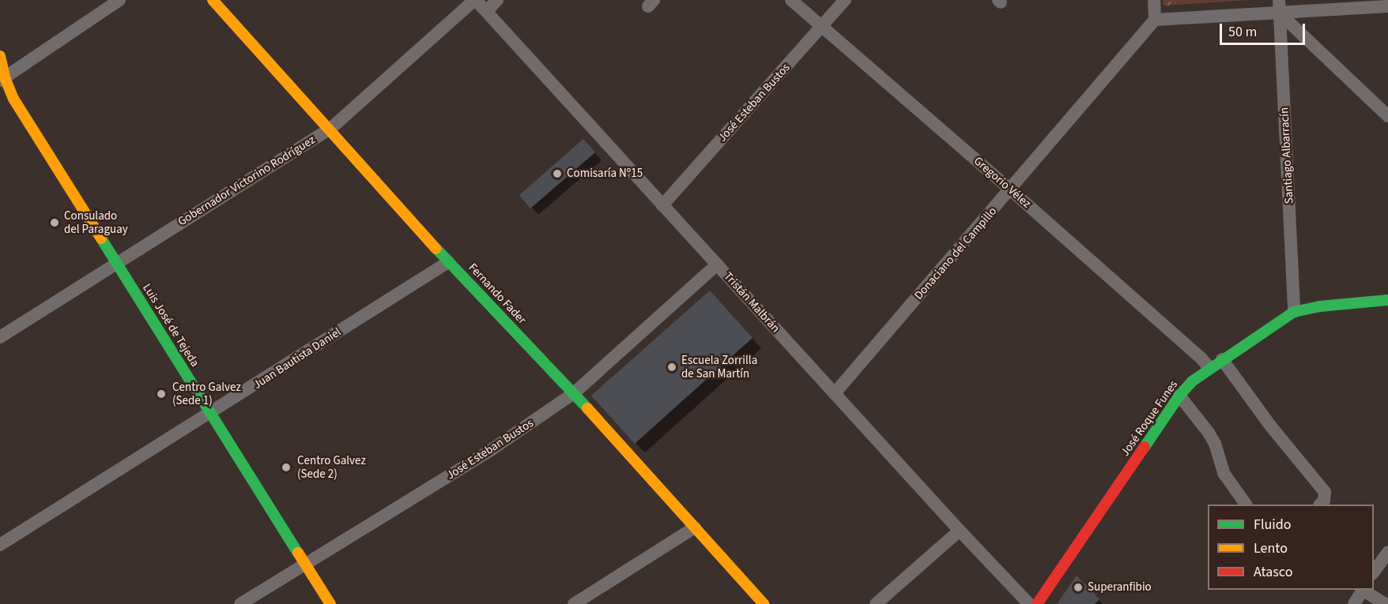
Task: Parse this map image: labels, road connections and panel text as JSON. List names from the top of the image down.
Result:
{
  "streets": {
    "main road": ["Fernando Fader", "Luis José de Tejeda", "José Roque Funes"],
    "street": [
      "José Esteban Bustos",
      "Santiago Albarracín",
      "Gobernador Victorino Rodríguez",
      "Gregorio Vélez",
      "Donaciano del Campillo",
      "Tristán Malbrán",
      "Juan Bautista Daniel"
    ]
  },
  "crossings": [
    ["José Esteban Bustos", "Gregorio Vélez"],
    ["José Esteban Bustos", "Fernando Fader"],
    ["José Esteban Bustos", "Tristán Malbrán"],
    ["José Esteban Bustos", "Luis José de Tejeda"],
    ["Santiago Albarracín", "José Roque Funes"],
    ["Gobernador Victorino Rodríguez", "Fernando Fader"],
    ["Gobernador Victorino Rodríguez", "Tristán Malbrán"],
    ["Gobernador Victorino Rodríguez", "Luis José de Tejeda"],
    ["Gregorio Vélez", "Donaciano del Campillo"],
    ["Gregorio Vélez", "José Roque Funes"],
    ["Donaciano del Campillo", "Tristán Malbrán"],
    ["Fernando Fader", "Juan Bautista Daniel"],
    ["Luis José de Tejeda", "Juan Bautista Daniel"]
  ],
  "places": [
    "Comisaría Nº15",
    "Consulado del Paraguay",
    "Escuela Zorrilla de San Martín",
    "Centro Galvez (Sede 1)",
    "Centro Galvez (Sede 2)",
    "Superanfibio"
  ],
  "legend": ["Fluido", "Lento", "Atasco"],
  "scale_bar": "50 m"
}
